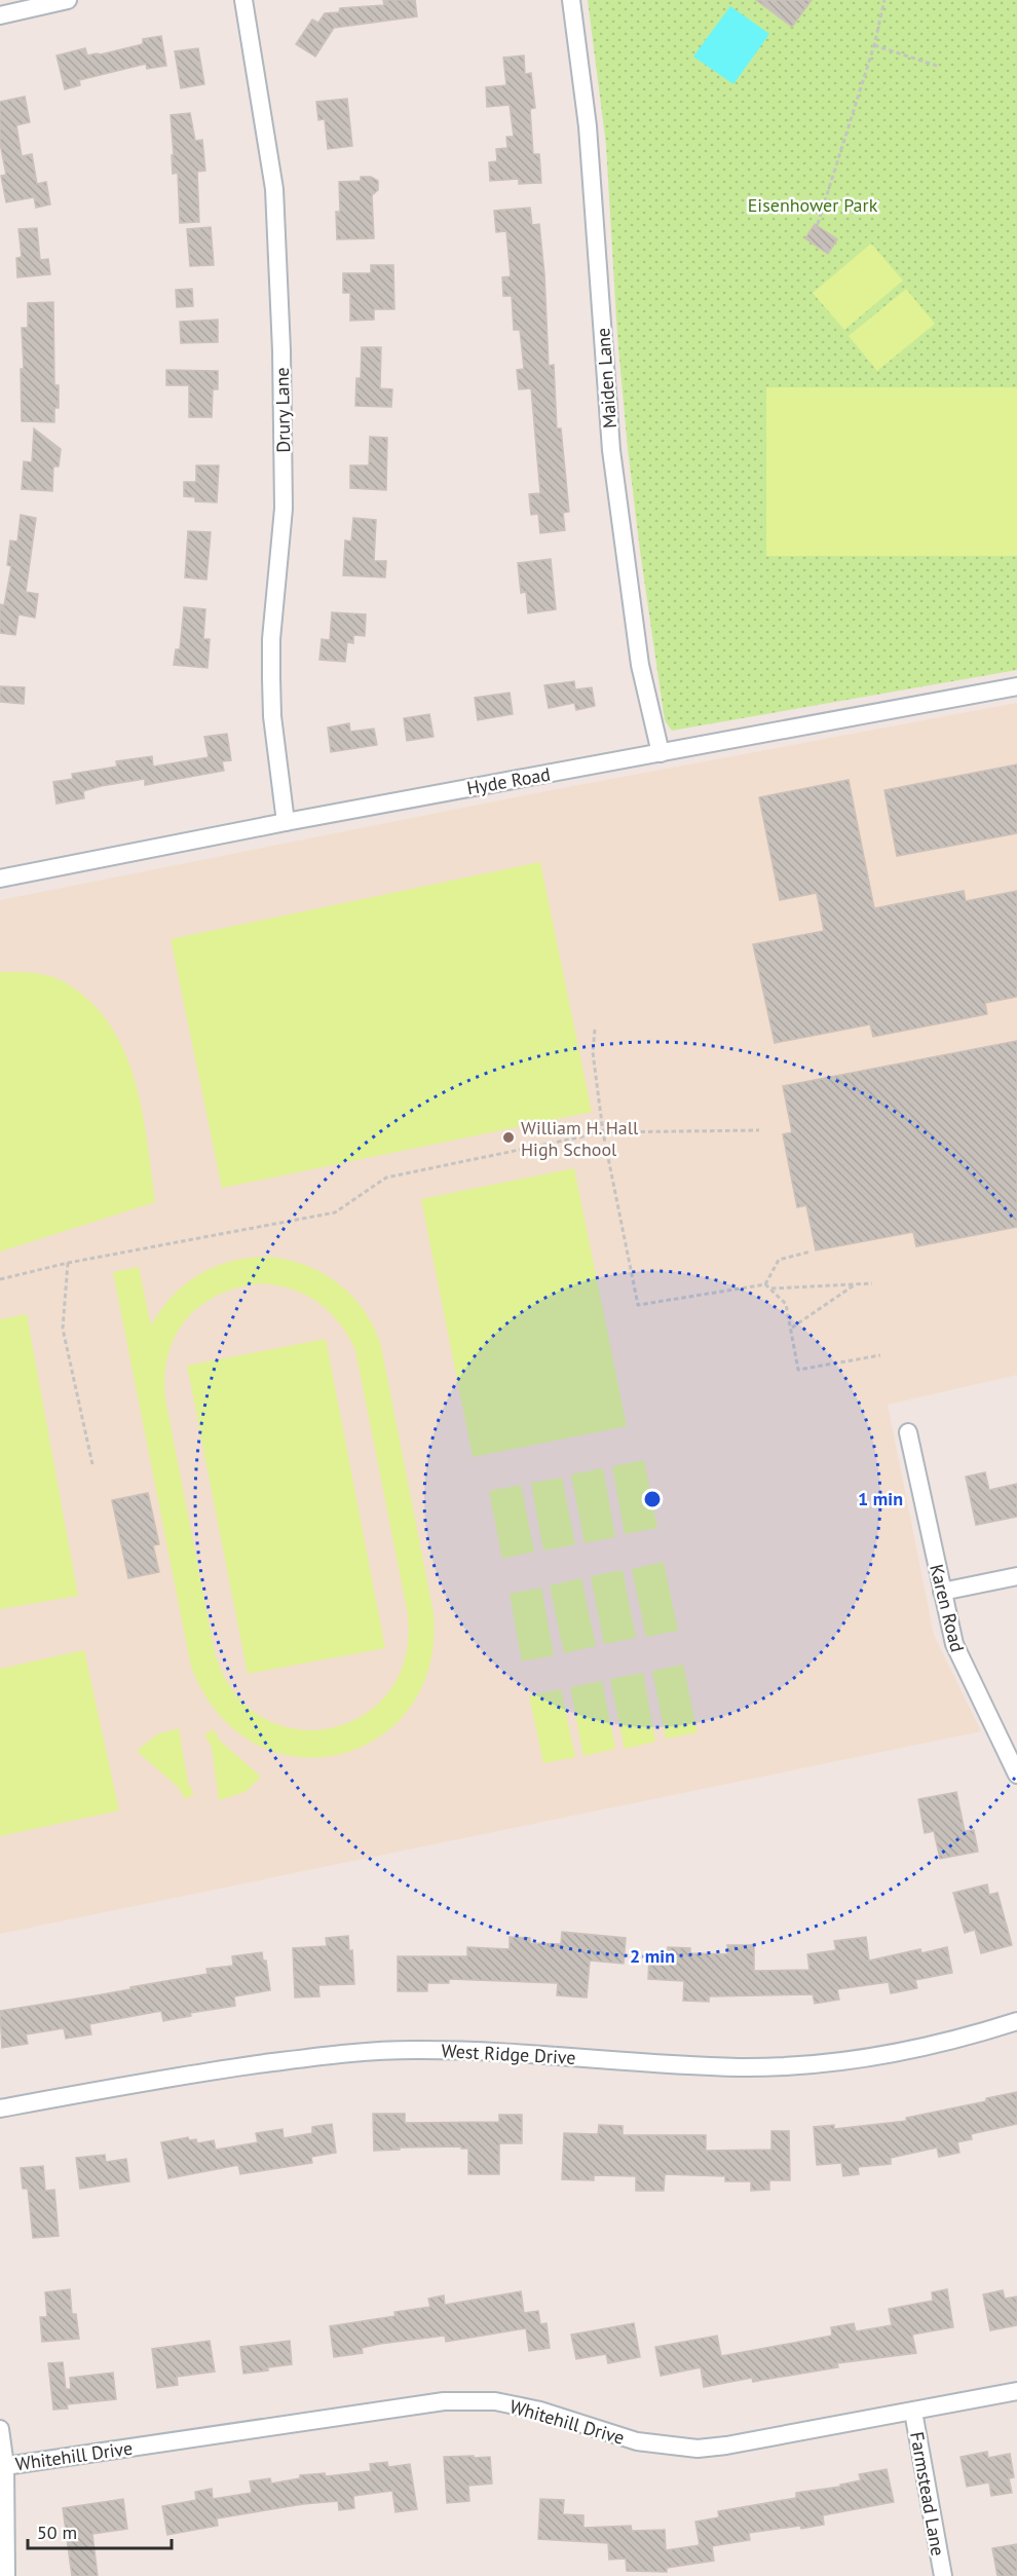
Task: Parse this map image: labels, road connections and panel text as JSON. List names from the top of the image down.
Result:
{
  "streets": {
    "street": [
      "Maiden Lane",
      "Drury Lane",
      "Hyde Road",
      "Karen Road",
      "West Ridge Drive",
      "Whitehill Drive",
      "Farmstead Lane"
    ]
  },
  "crossings": [
    ["Maiden Lane", "Hyde Road"],
    ["Drury Lane", "Hyde Road"],
    ["Whitehill Drive", "Farmstead Lane"]
  ],
  "parks": ["Eisenhower Park"],
  "places": ["William H. Hall High School"],
  "scale_bar": "50 m",
  "rings": ["1 min", "2 min"]
}
